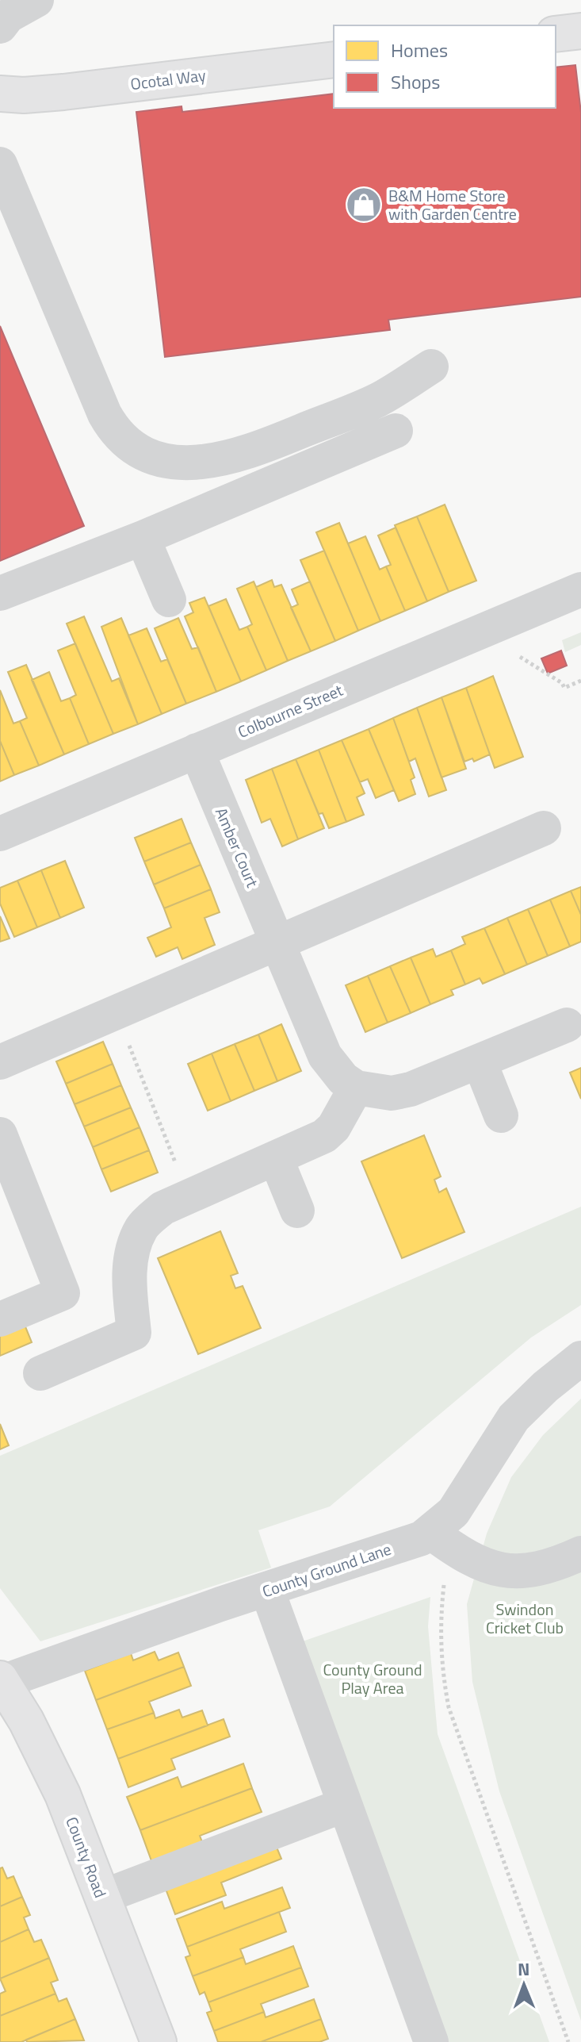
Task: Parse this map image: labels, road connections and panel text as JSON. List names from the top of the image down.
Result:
{
  "streets": {
    "main road": ["Ocotal Way", "County Road"],
    "street": ["Colbourne Street", "Amber Court", "County Ground Lane"]
  },
  "crossings": [
    ["Colbourne Street", "Amber Court"],
    ["County Ground Lane", "County Road"]
  ],
  "parks": ["Swindon Cricket Club", "County Ground Play Area"],
  "places": {
    "shop": ["B&M Home Store with Garden Centre"]
  },
  "legend": ["Homes", "Shops"],
  "north": "top"
}
